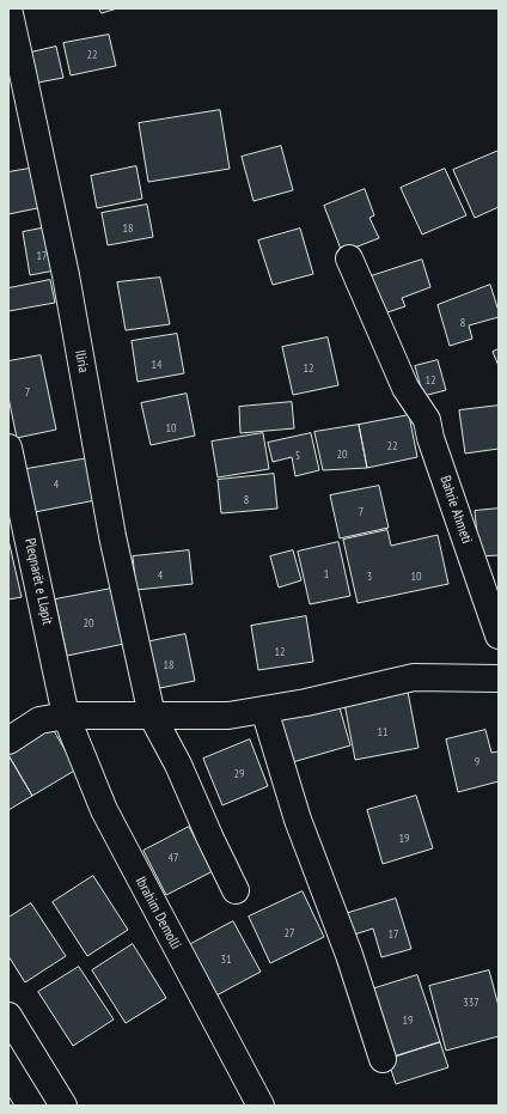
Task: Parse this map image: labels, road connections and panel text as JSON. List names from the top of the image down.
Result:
{
  "streets": {
    "street": [
      "Iliria",
      "Bahrie Ahmeti",
      "Pleqnarët e Llapit",
      "Ibrahim Demolli"
    ]
  },
  "crossings": [
    ["Pleqnarët e Llapit", "Ibrahim Demolli"]
  ],
  "house_numbers": [
    "22",
    "18",
    "17",
    "8",
    "14",
    "12",
    "12",
    "7",
    "10",
    "22",
    "20",
    "5",
    "4",
    "8",
    "7",
    "1",
    "4",
    "3",
    "10",
    "20",
    "12",
    "18",
    "11",
    "9",
    "29",
    "19",
    "47",
    "27",
    "17",
    "31",
    "337",
    "19"
  ]
}
